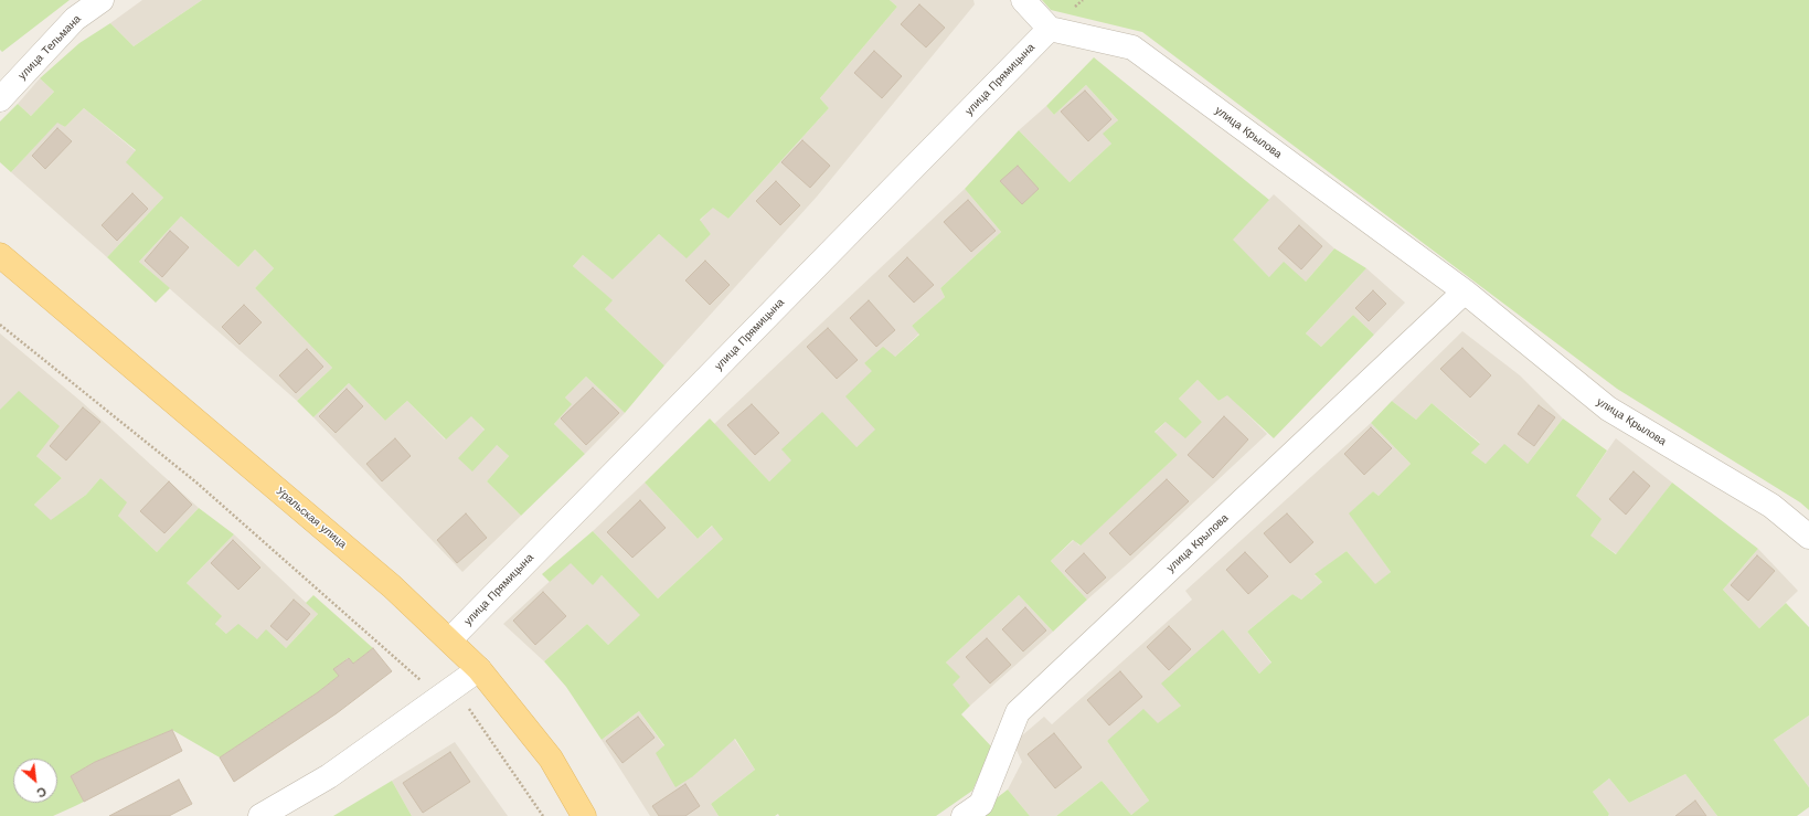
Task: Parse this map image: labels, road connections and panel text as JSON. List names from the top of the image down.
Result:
{
  "streets": {
    "main road": ["Уральская улица"],
    "street": ["улица Тельмана", "улица Прямицына", "улица Крылова"]
  },
  "crossings": [
    ["улица Прямицына", "улица Крылова"],
    ["улица Прямицына", "Уральская улица"]
  ],
  "north": "bottom right"
}
